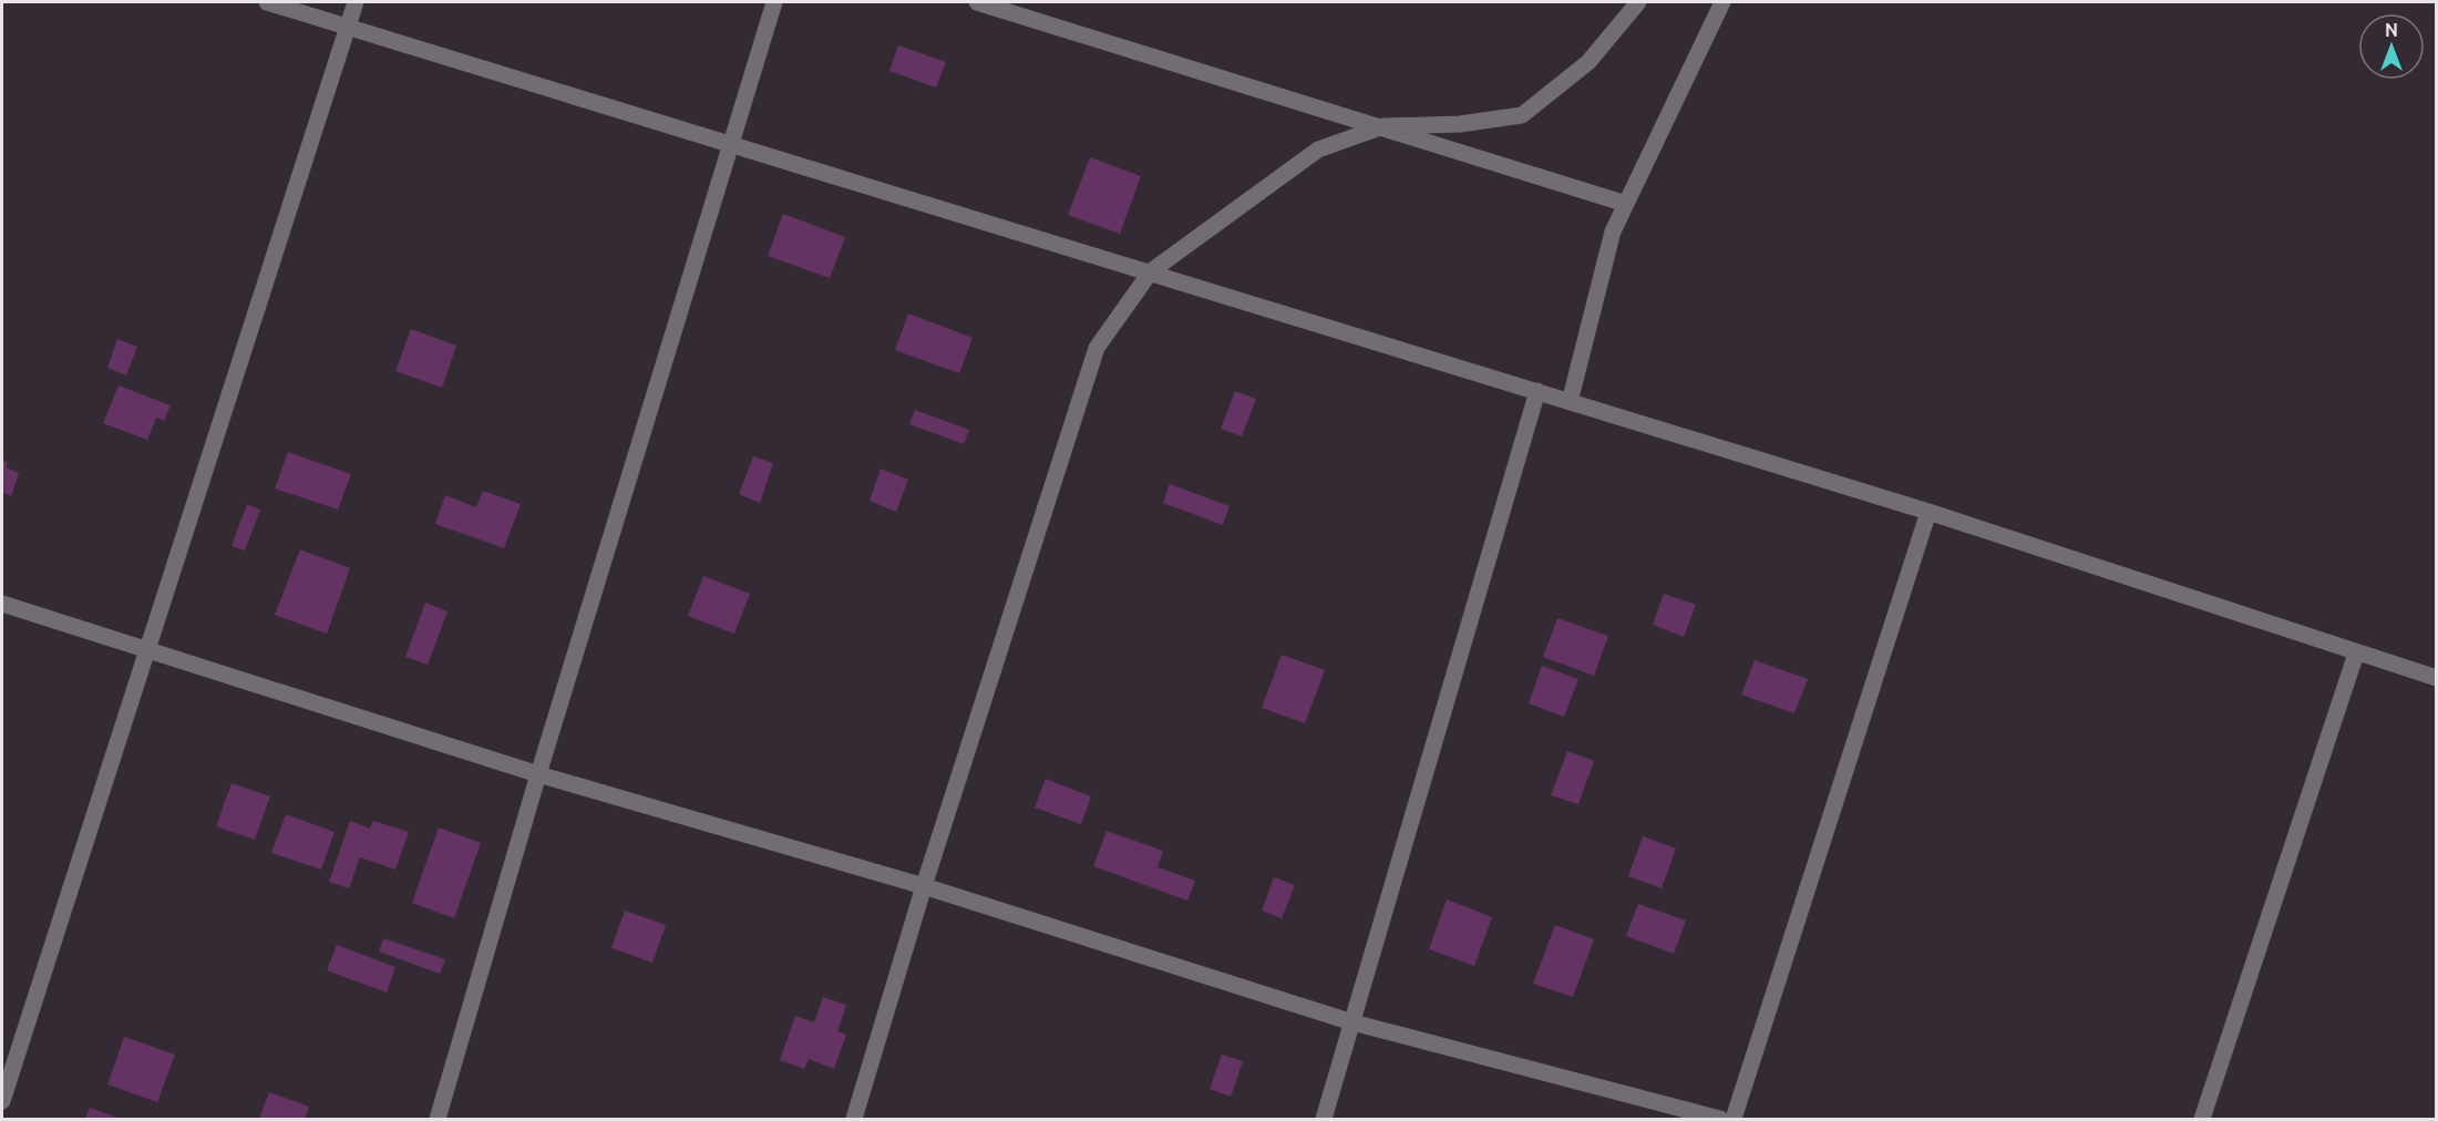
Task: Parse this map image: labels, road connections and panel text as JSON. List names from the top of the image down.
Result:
{
  "north": "top"
}
